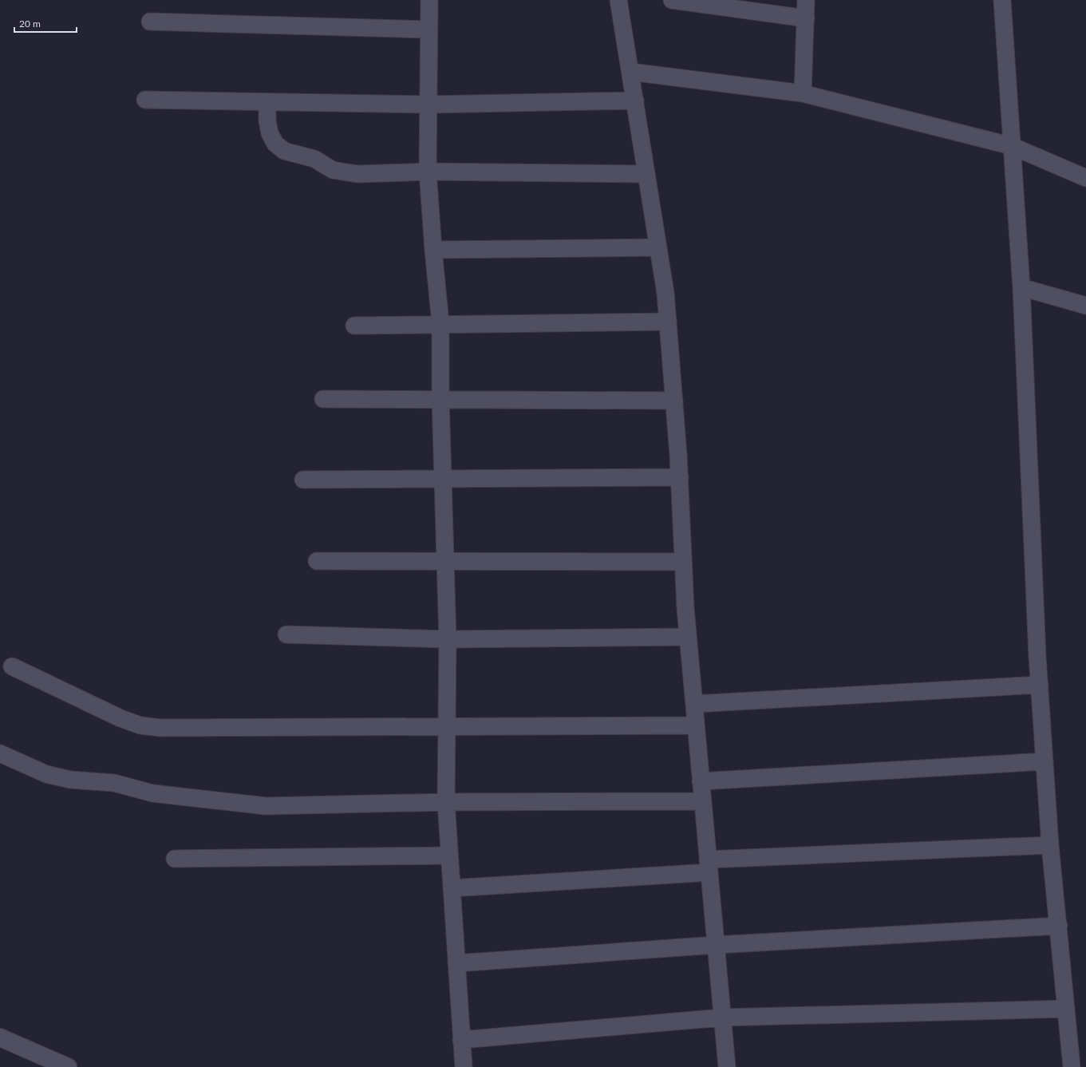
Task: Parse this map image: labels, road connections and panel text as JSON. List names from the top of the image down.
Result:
{
  "scale_bar": "20 m"
}
